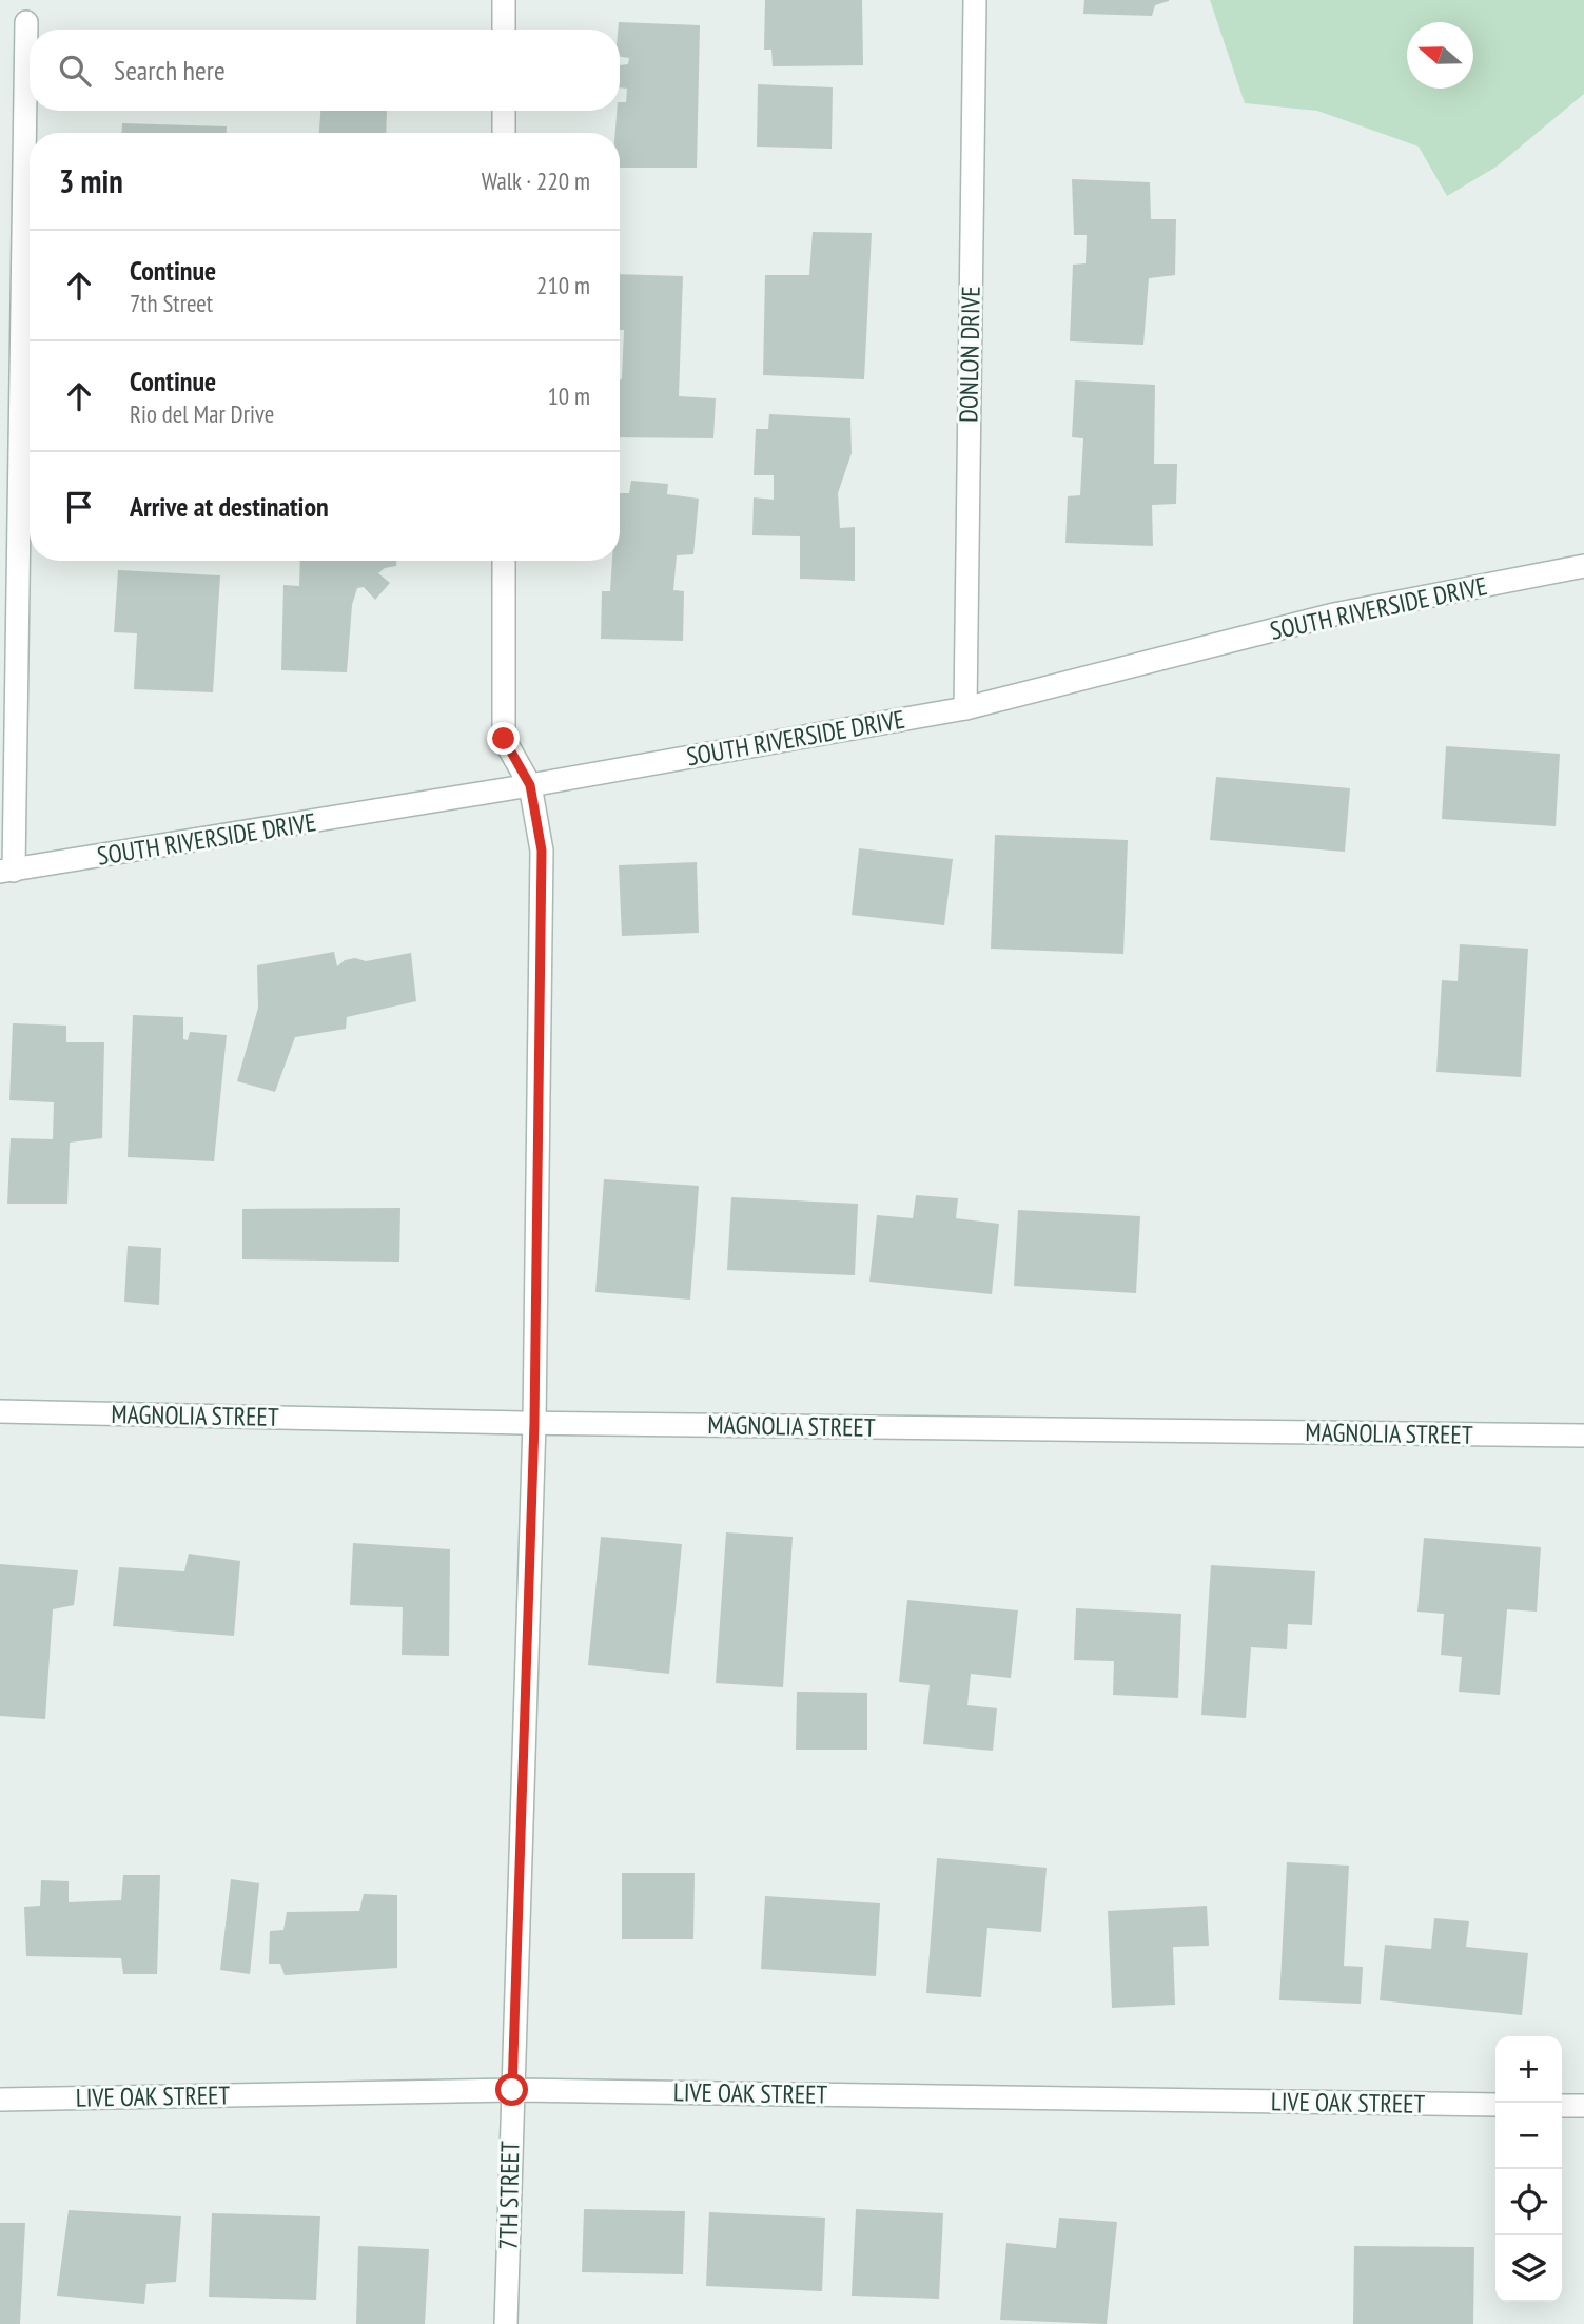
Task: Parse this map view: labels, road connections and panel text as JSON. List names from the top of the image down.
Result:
{
  "streets": {
    "street": [
      "DONLON DRIVE",
      "SOUTH RIVERSIDE DRIVE",
      "MAGNOLIA STREET",
      "LIVE OAK STREET",
      "7TH STREET"
    ]
  },
  "crossings": [
    ["DONLON DRIVE", "SOUTH RIVERSIDE DRIVE"],
    ["SOUTH RIVERSIDE DRIVE", "7TH STREET"],
    ["MAGNOLIA STREET", "7TH STREET"],
    ["LIVE OAK STREET", "7TH STREET"]
  ],
  "north": "left",
  "page": {
    "search": "Search here",
    "heading": ["3 min", "Walk · 220 m"],
    "list": [
      ["Continue", "7th Street", "210 m"],
      ["Continue", "Rio del Mar Drive", "10 m"],
      "Arrive at destination"
    ],
    "map_buttons": ["+", "−"]
  }
}
